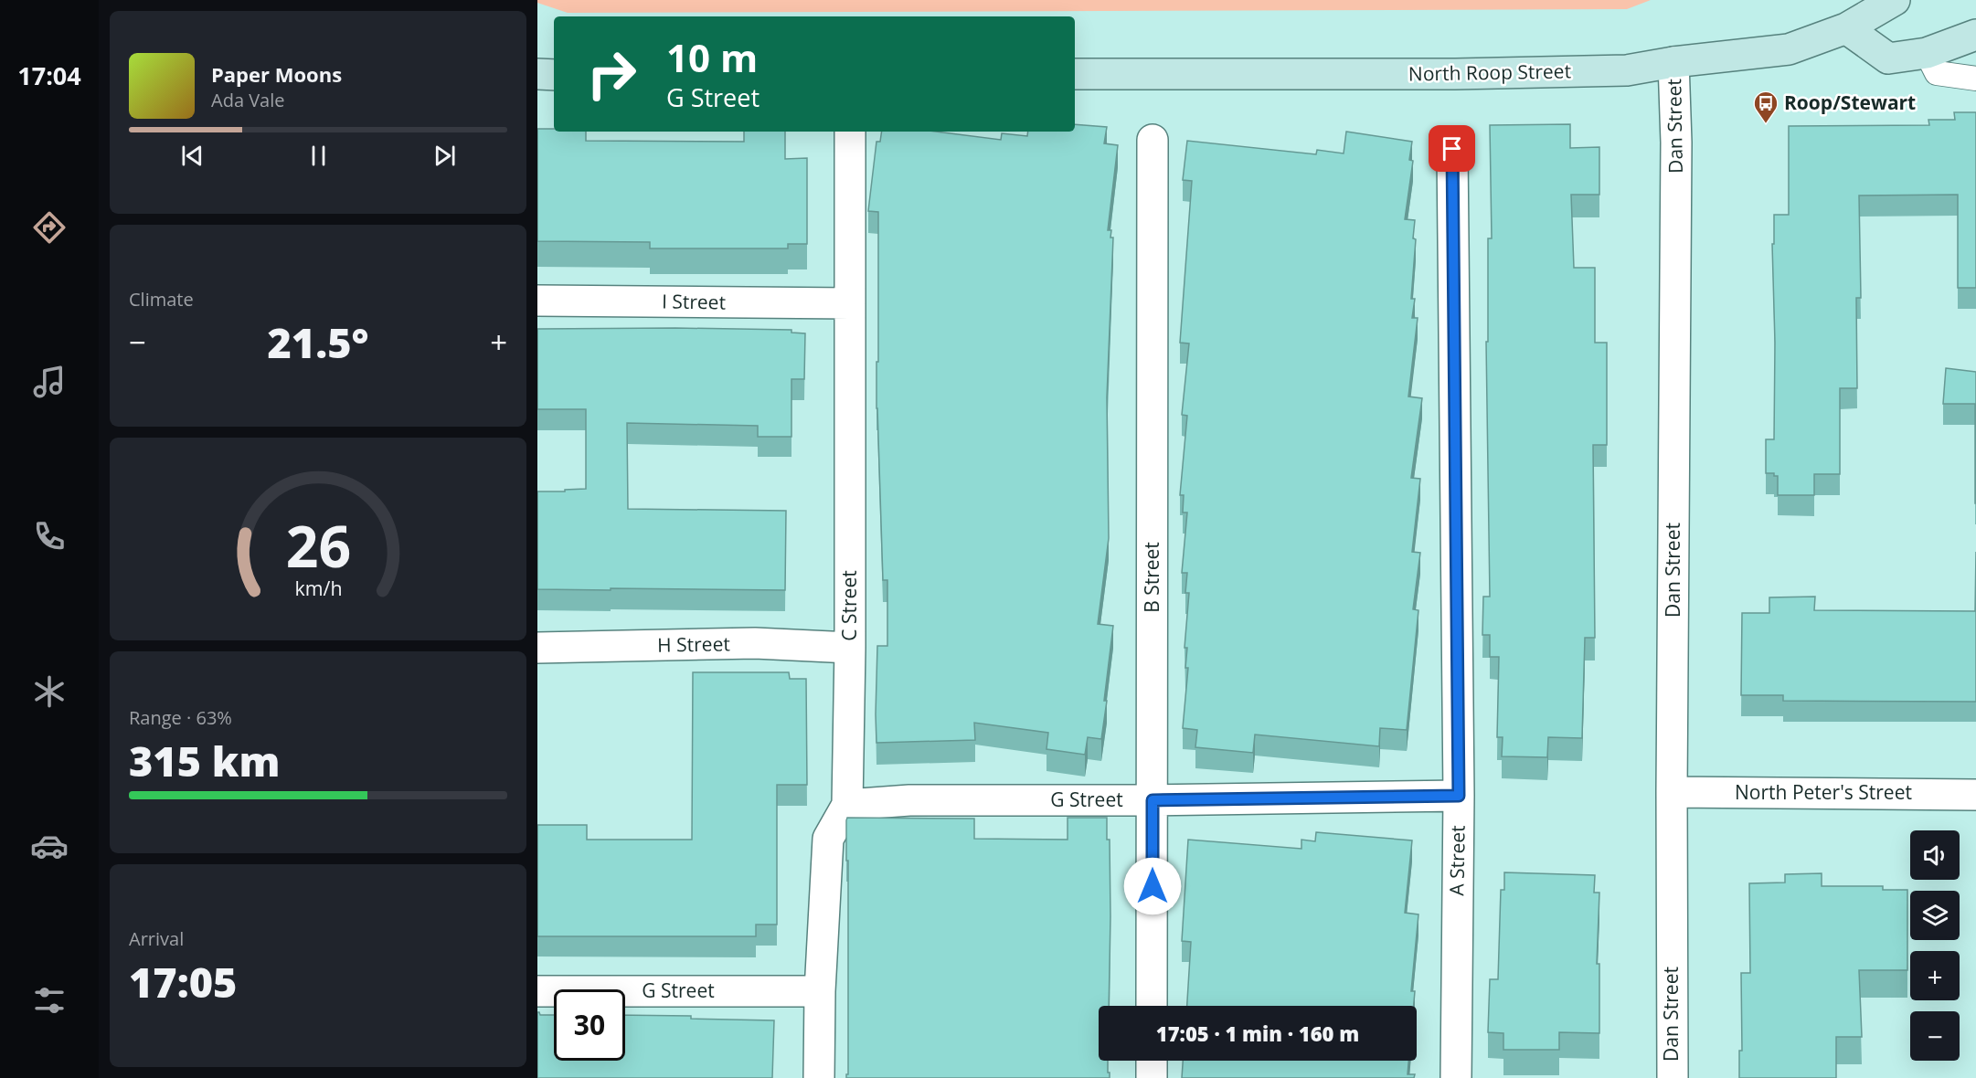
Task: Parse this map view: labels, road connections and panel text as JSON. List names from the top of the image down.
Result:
{
  "streets": {
    "main road": ["North Roop Street"],
    "street": [
      "Dan Street",
      "I Street",
      "B Street",
      "C Street",
      "H Street",
      "North Peter's Street",
      "G Street",
      "A Street"
    ]
  },
  "crossings": [
    ["North Roop Street", "Dan Street"],
    ["Dan Street", "North Peter's Street"],
    ["I Street", "C Street"],
    ["B Street", "G Street"],
    ["C Street", "H Street"],
    ["C Street", "G Street"],
    ["G Street", "A Street"]
  ],
  "places": {
    "bus stop": ["Roop/Stewart"]
  },
  "page": {
    "tabs": "17:04",
    "turn": ["10 m", "G Street"],
    "song": ["Paper Moons", "Ada Vale"],
    "tile": [
      "Climate",
      ["Range · 63%", "315 km"],
      ["Arrival", "17:05"]
    ],
    "heat": ["−", "21.5°", "+"],
    "map_buttons": ["+", "−"],
    "limit": "30",
    "trip": "17:05 · 1 min · 160 m",
    "gauge": ["26", "km/h"]
  }
}
